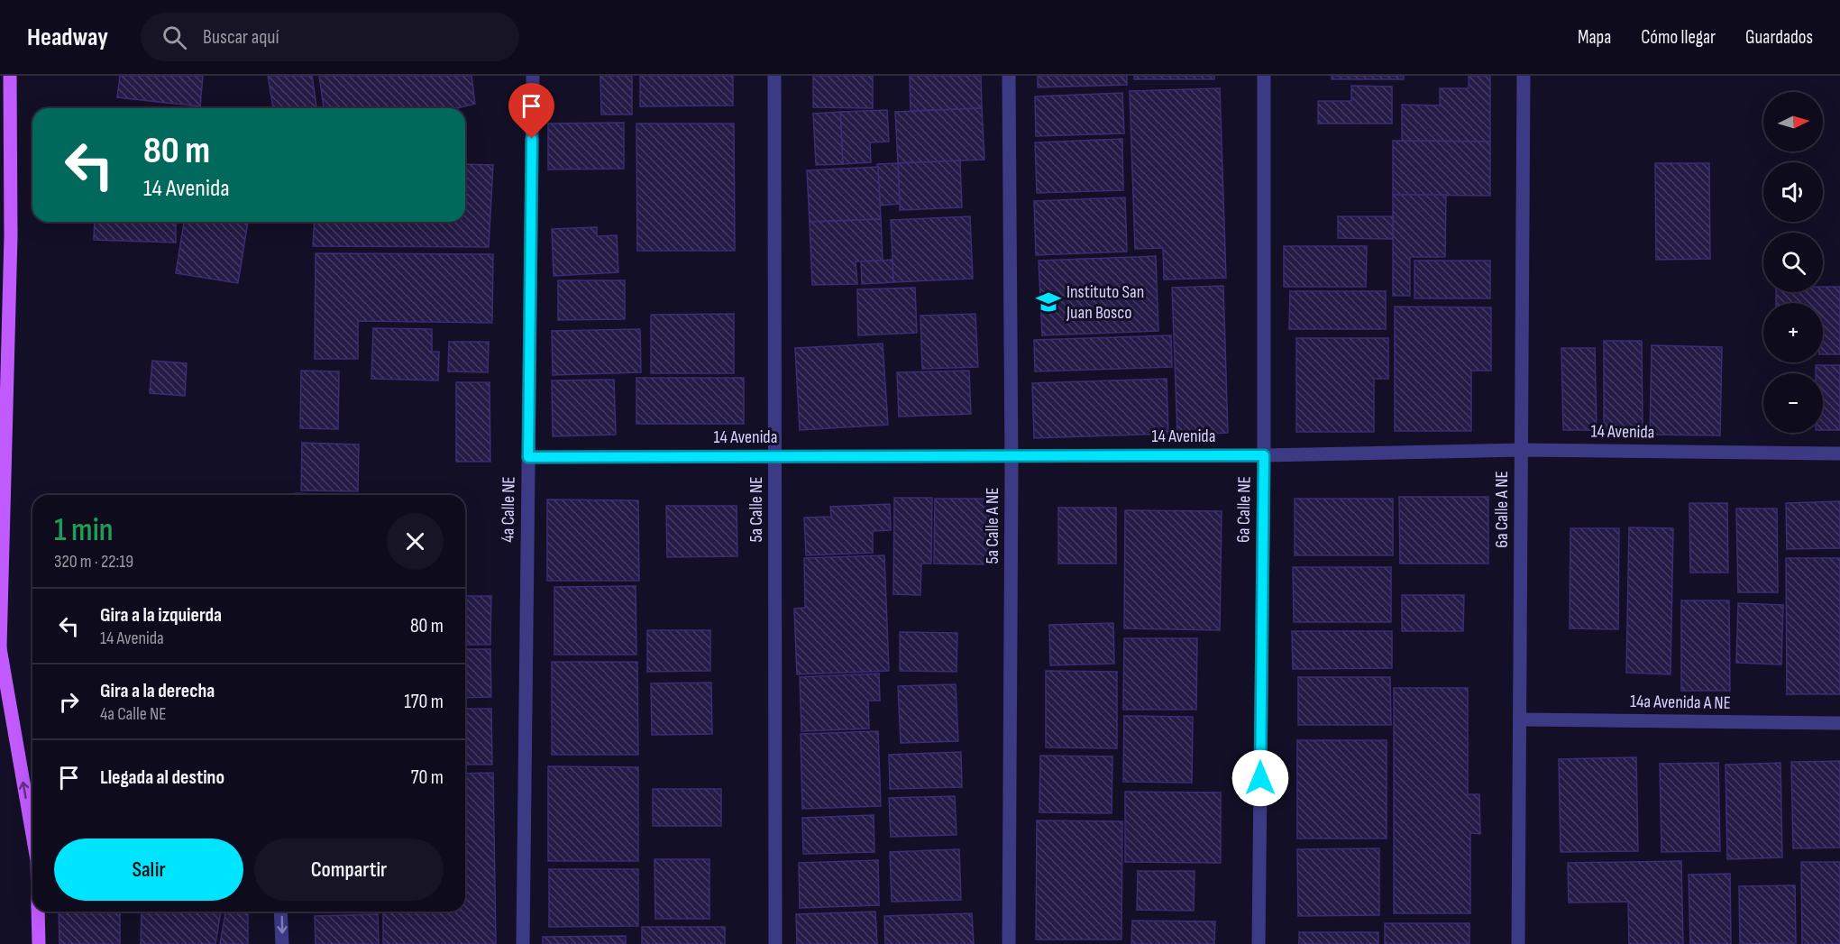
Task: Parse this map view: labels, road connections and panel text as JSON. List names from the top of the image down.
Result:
{
  "streets": {
    "street": [
      "14 Avenida",
      "4a Calle NE",
      "5a Calle NE",
      "6a Calle NE",
      "6a Calle A NE",
      "5a Calle A NE",
      "14a Avenida A NE"
    ]
  },
  "crossings": [
    ["14 Avenida", "4a Calle NE"],
    ["14 Avenida", "5a Calle NE"],
    ["14 Avenida", "6a Calle NE"],
    ["14 Avenida", "6a Calle A NE"],
    ["14 Avenida", "5a Calle A NE"],
    ["6a Calle A NE", "14a Avenida A NE"]
  ],
  "places": {
    "school or university": ["Instituto San Juan Bosco"]
  },
  "north": "right",
  "page": {
    "header": "Headway",
    "search": "Buscar aquí",
    "nav": ["Mapa", "Cómo llegar", "Guardados"],
    "map_buttons": ["+", "−"],
    "turn": ["80 m", "14 Avenida"],
    "heading": ["1 min", "320 m · 22:19"],
    "list": [
      {
        "name": "Gira a la izquierda",
        "note": "14 Avenida",
        "value": "80 m"
      },
      {
        "name": "Gira a la derecha",
        "note": "4a Calle NE",
        "value": "170 m"
      },
      {
        "name": "Llegada al destino",
        "value": "70 m"
      }
    ],
    "buttons": ["Salir", "Compartir"]
  }
}
